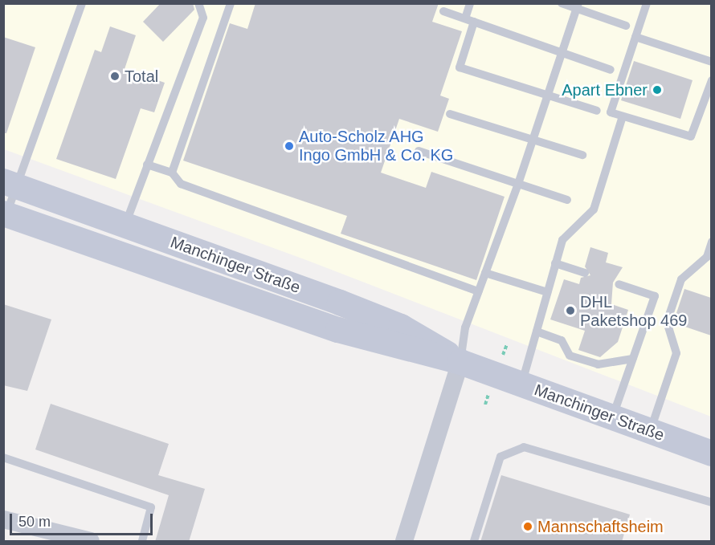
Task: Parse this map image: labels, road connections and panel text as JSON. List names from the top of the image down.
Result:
{
  "streets": {
    "main road": ["Manchinger Straße"]
  },
  "places": [
    "Total",
    "Apart Ebner",
    "Auto-Scholz AHG Ingo GmbH & Co. KG",
    "DHL Paketshop 469",
    "Mannschaftsheim"
  ],
  "scale_bar": "50 m"
}
